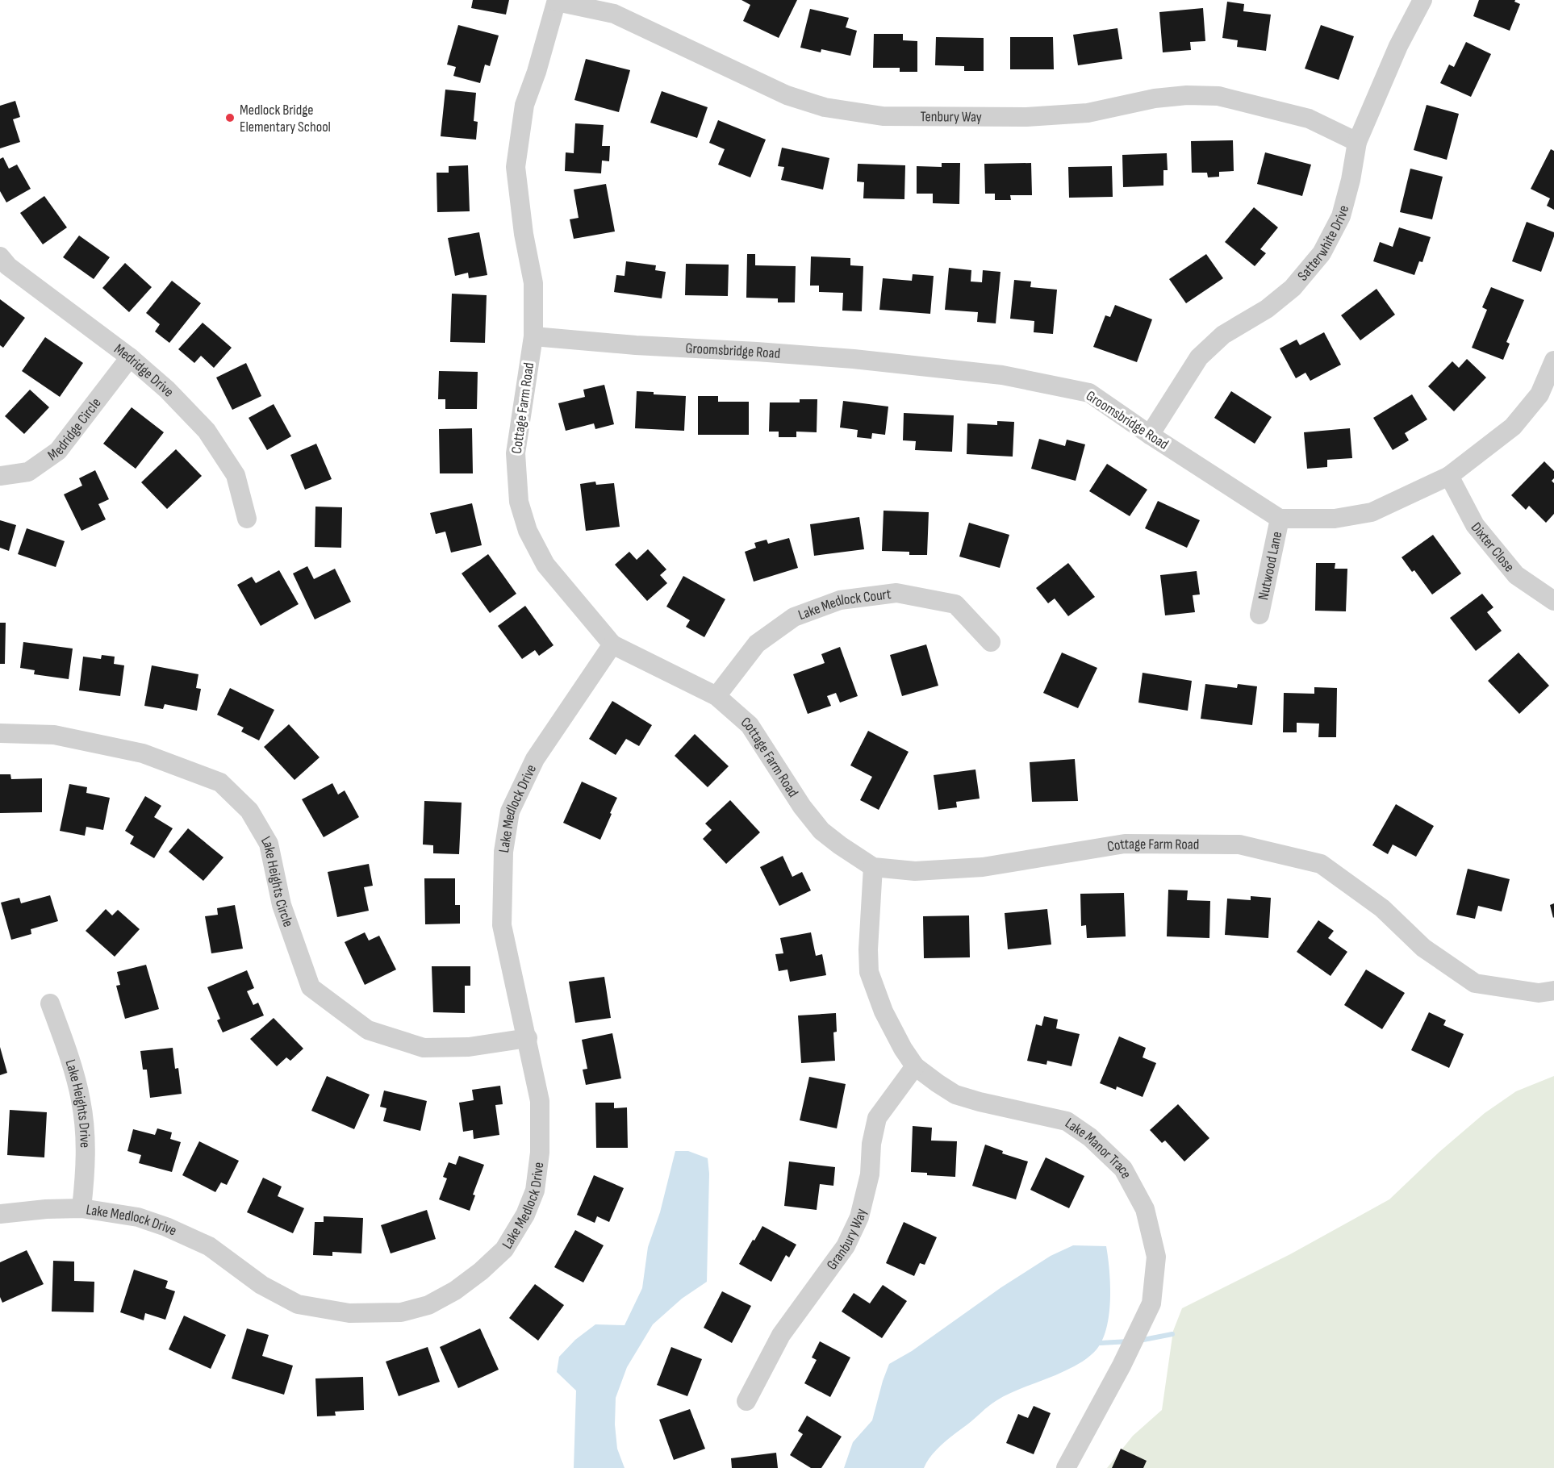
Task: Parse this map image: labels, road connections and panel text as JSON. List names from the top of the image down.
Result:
{
  "streets": {
    "street": [
      "Tenbury Way",
      "Satterwhite Drive",
      "Groomsbridge Road",
      "Medridge Drive",
      "Cottage Farm Road",
      "Medridge Circle",
      "Dixter Close",
      "Nutwood Lane",
      "Lake Medlock Court",
      "Lake Medlock Drive",
      "Lake Heights Circle",
      "Lake Heights Drive",
      "Lake Manor Trace",
      "Granbury Way"
    ]
  },
  "crossings": [
    ["Tenbury Way", "Satterwhite Drive"],
    ["Tenbury Way", "Cottage Farm Road"],
    ["Satterwhite Drive", "Groomsbridge Road"],
    ["Groomsbridge Road", "Cottage Farm Road"],
    ["Groomsbridge Road", "Nutwood Lane"],
    ["Medridge Drive", "Medridge Circle"],
    ["Cottage Farm Road", "Lake Medlock Court"],
    ["Cottage Farm Road", "Lake Medlock Drive"],
    ["Cottage Farm Road", "Lake Manor Trace"],
    ["Lake Medlock Drive", "Lake Heights Circle"],
    ["Lake Medlock Drive", "Lake Heights Drive"],
    ["Lake Manor Trace", "Granbury Way"]
  ],
  "places": ["Medlock Bridge Elementary School"]
}
